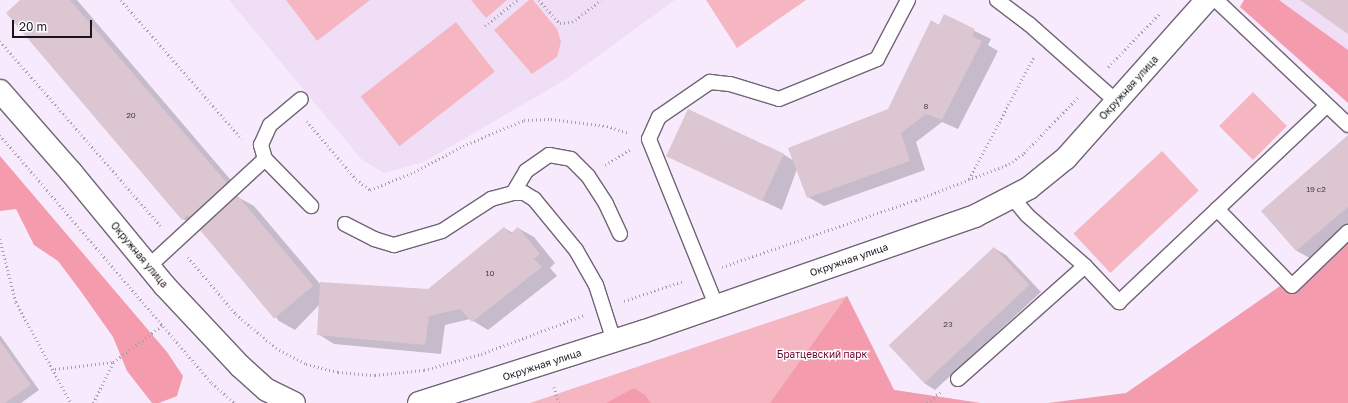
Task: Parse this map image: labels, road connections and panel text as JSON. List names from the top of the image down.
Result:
{
  "streets": {
    "street": ["Окружная улица"]
  },
  "parks": ["Братцевский парк"],
  "house_numbers": [
    "8",
    "20",
    "19 с2",
    "10",
    "23"
  ],
  "scale_bar": "20 m"
}
